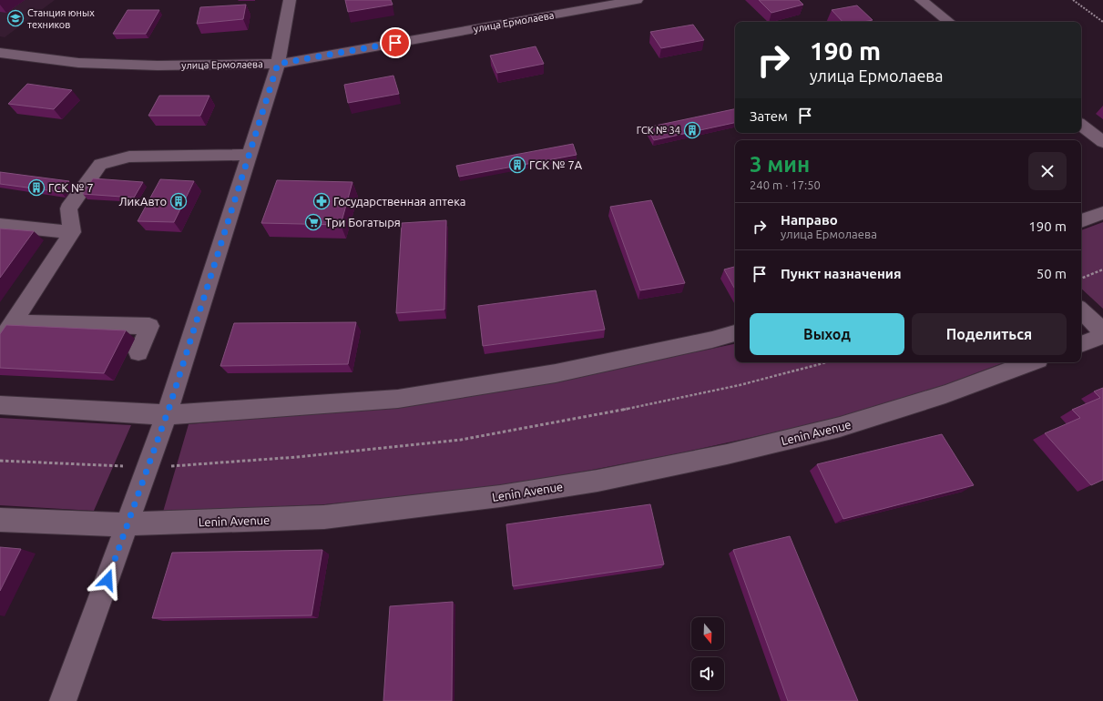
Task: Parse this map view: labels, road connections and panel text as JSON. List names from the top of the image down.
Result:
{
  "streets": {
    "street": ["улица Ермолаева", "Lenin Avenue"]
  },
  "places": {
    "school or university": ["Станция юных техников"],
    "building": [
      "ГСК № 34",
      "ГСК № 7А",
      "ГСК № 7",
      "ЛикАвто"
    ],
    "pharmacy": ["Государственная аптека"],
    "supermarket": ["Три Богатыря"]
  },
  "north": "bottom",
  "page": {
    "turn": ["190 m", "улица Ермолаева"],
    "then": "Затем",
    "heading": ["3 мин", "240 m · 17:50"],
    "list": [
      {
        "name": "Направо",
        "note": "улица Ермолаева",
        "value": "190 m"
      },
      {
        "name": "Пункт назначения",
        "value": "50 m"
      }
    ],
    "buttons": ["Выход", "Поделиться"]
  }
}
